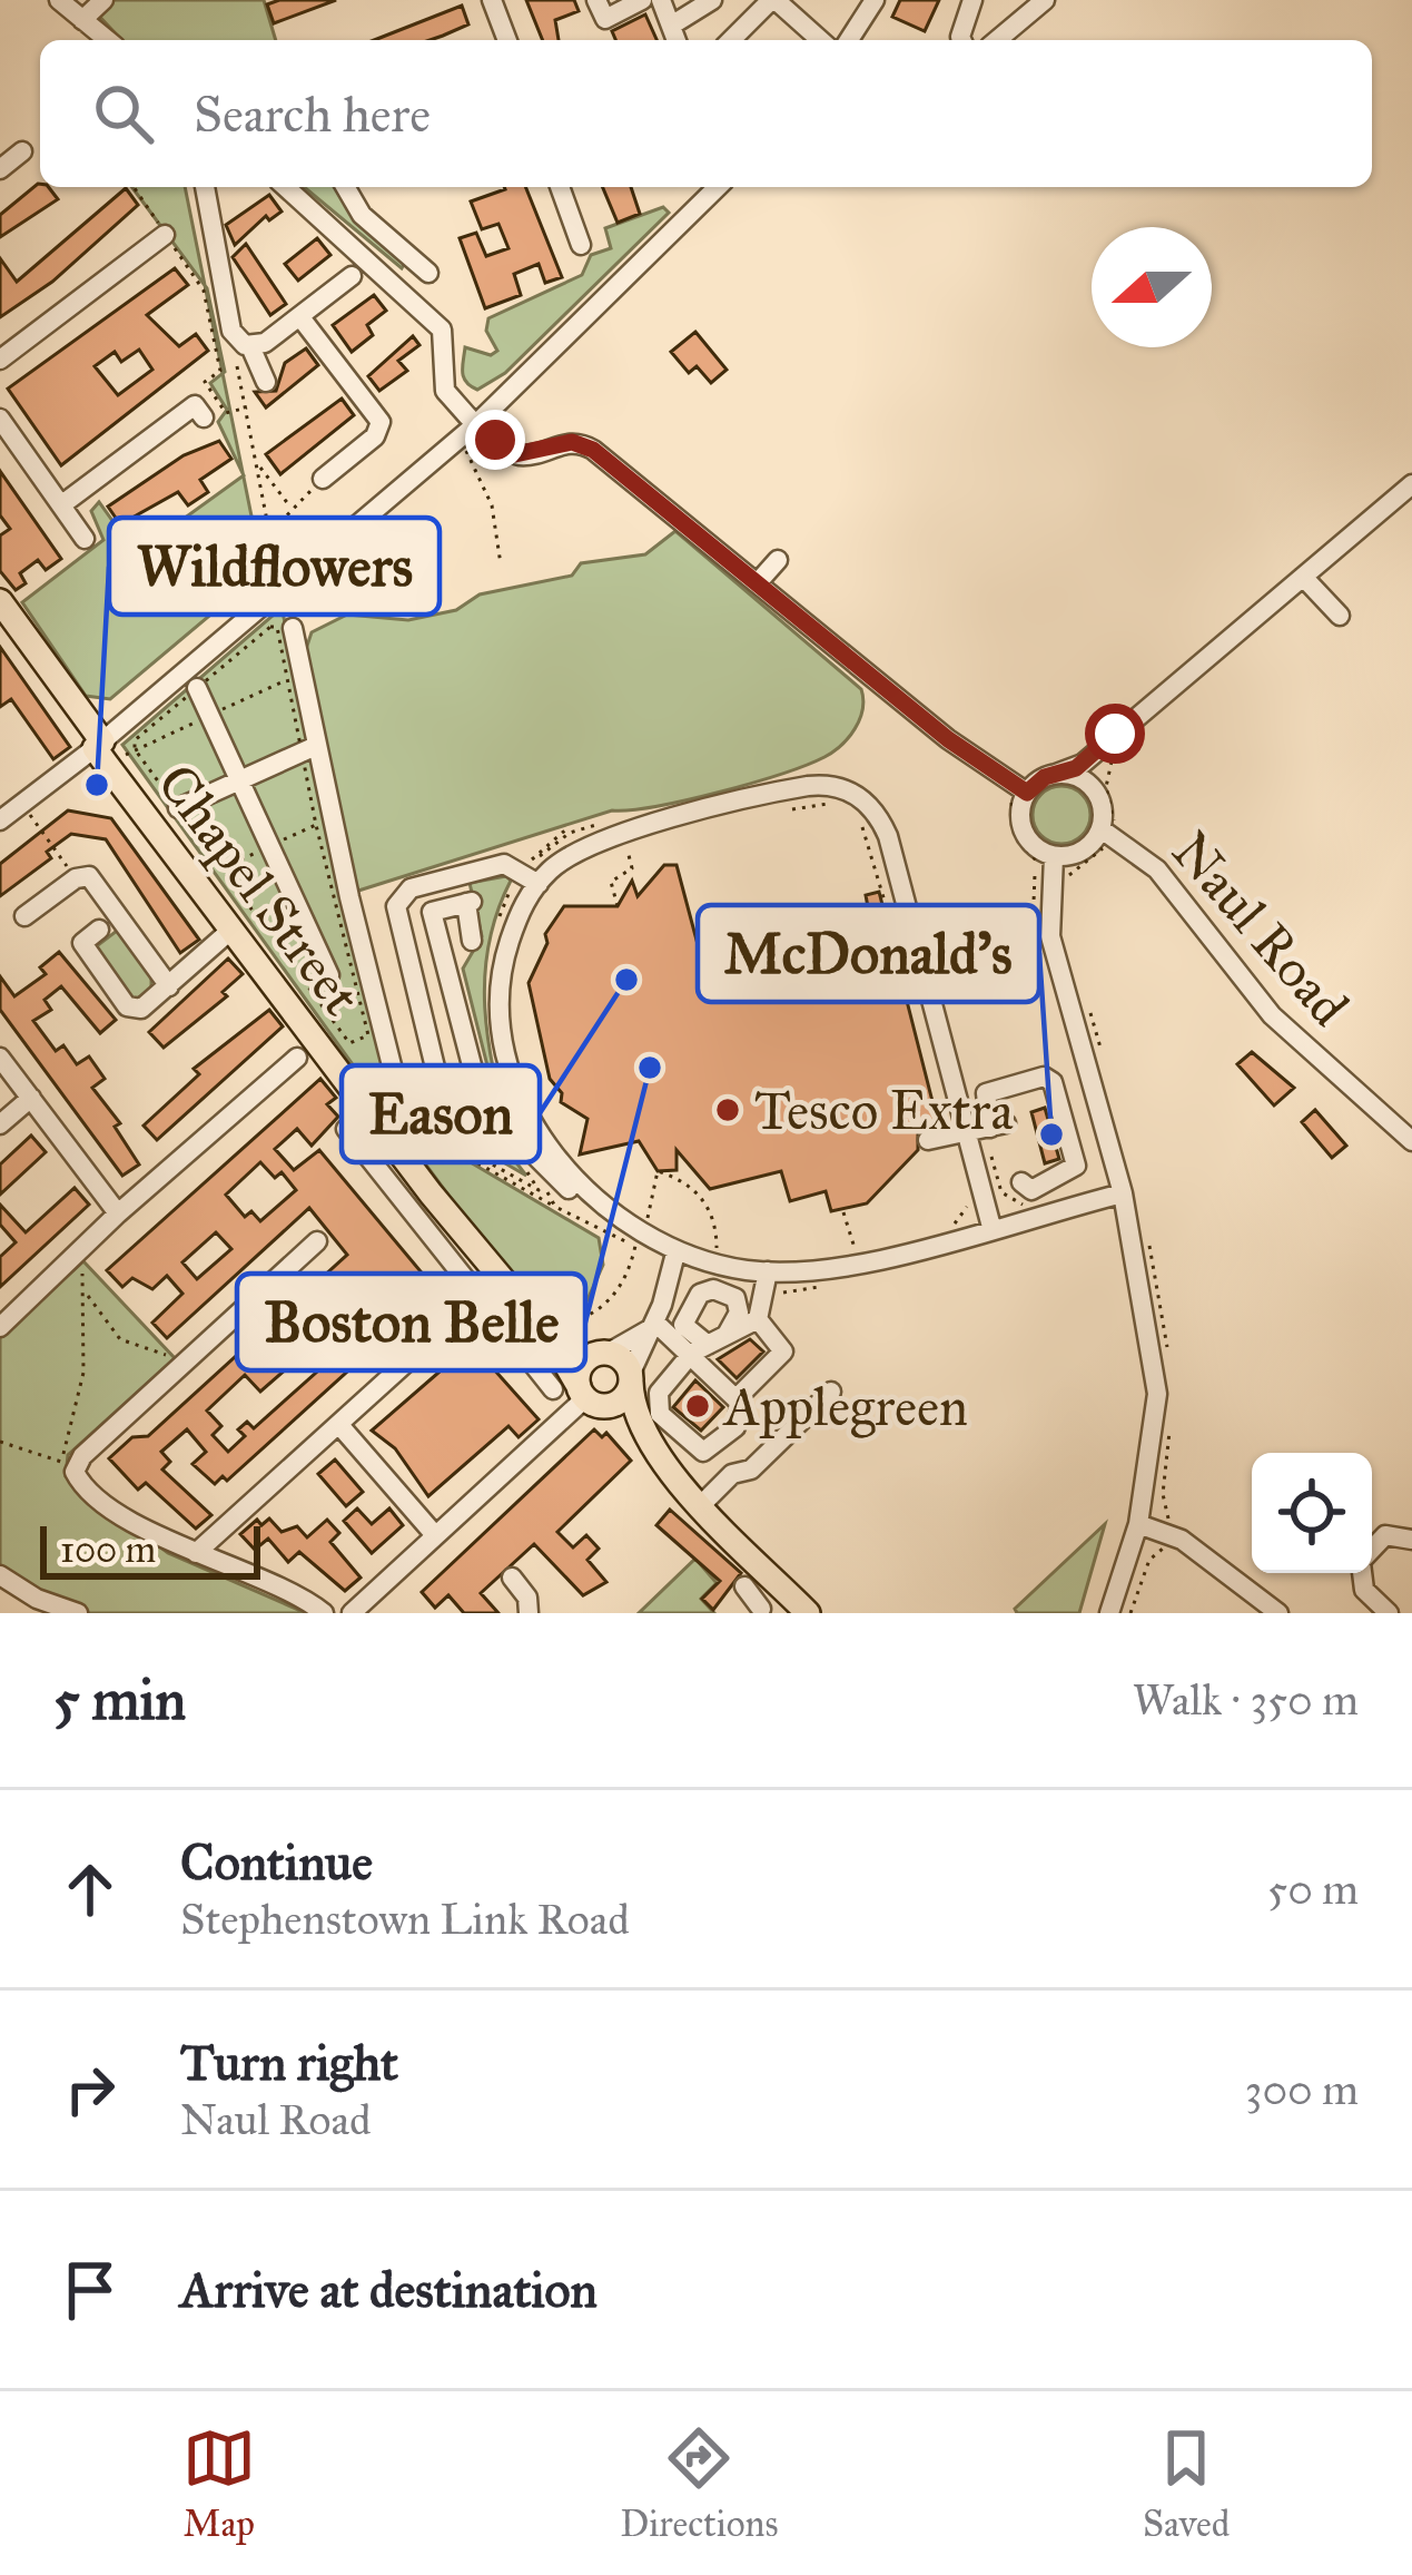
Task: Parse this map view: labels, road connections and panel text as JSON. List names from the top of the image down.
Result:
{
  "streets": {
    "main road": ["Chapel Street"],
    "street": ["Naul Road"]
  },
  "places": [
    "Wildflowers",
    "Eason",
    "Boston Belle",
    "Tesco Extra",
    "McDonald's",
    "Applegreen"
  ],
  "scale_bar": "100 m",
  "north": "left",
  "page": {
    "search": "Search here",
    "scale": "100 m",
    "heading": ["5 min", "Walk · 350 m"],
    "list": [
      ["Continue", "Stephenstown Link Road", "50 m"],
      ["Turn right", "Naul Road", "300 m"],
      "Arrive at destination"
    ],
    "nav": ["Map", "Directions", "Saved"]
  }
}
